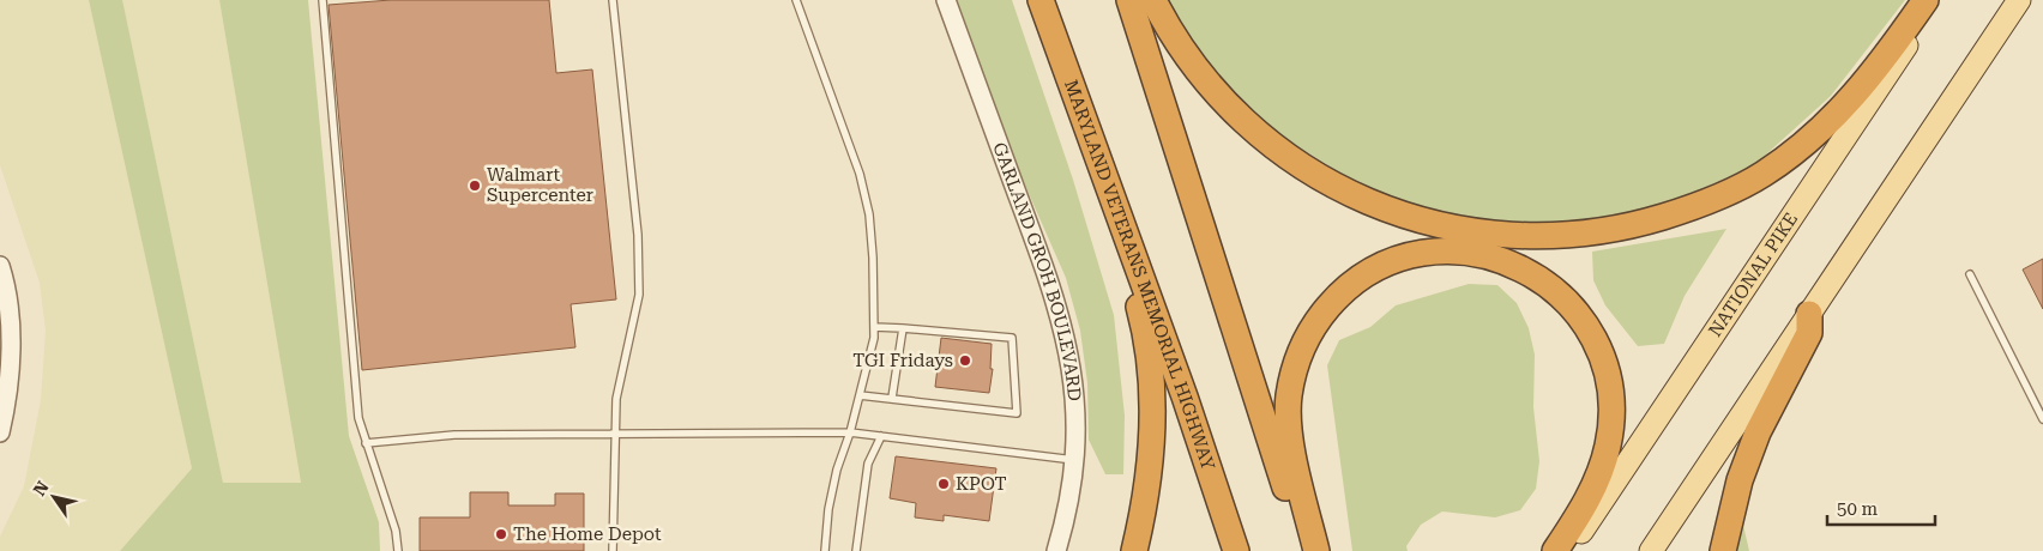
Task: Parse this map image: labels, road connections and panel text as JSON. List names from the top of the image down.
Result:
{
  "streets": {
    "highway": ["MARYLAND VETERANS MEMORIAL HIGHWAY"],
    "main road": ["NATIONAL PIKE"],
    "street": ["GARLAND GROH BOULEVARD"]
  },
  "places": [
    "Walmart Supercenter",
    "TGI Fridays",
    "KPOT",
    "The Home Depot"
  ],
  "scale_bar": "50 m",
  "north": "top left"
}
